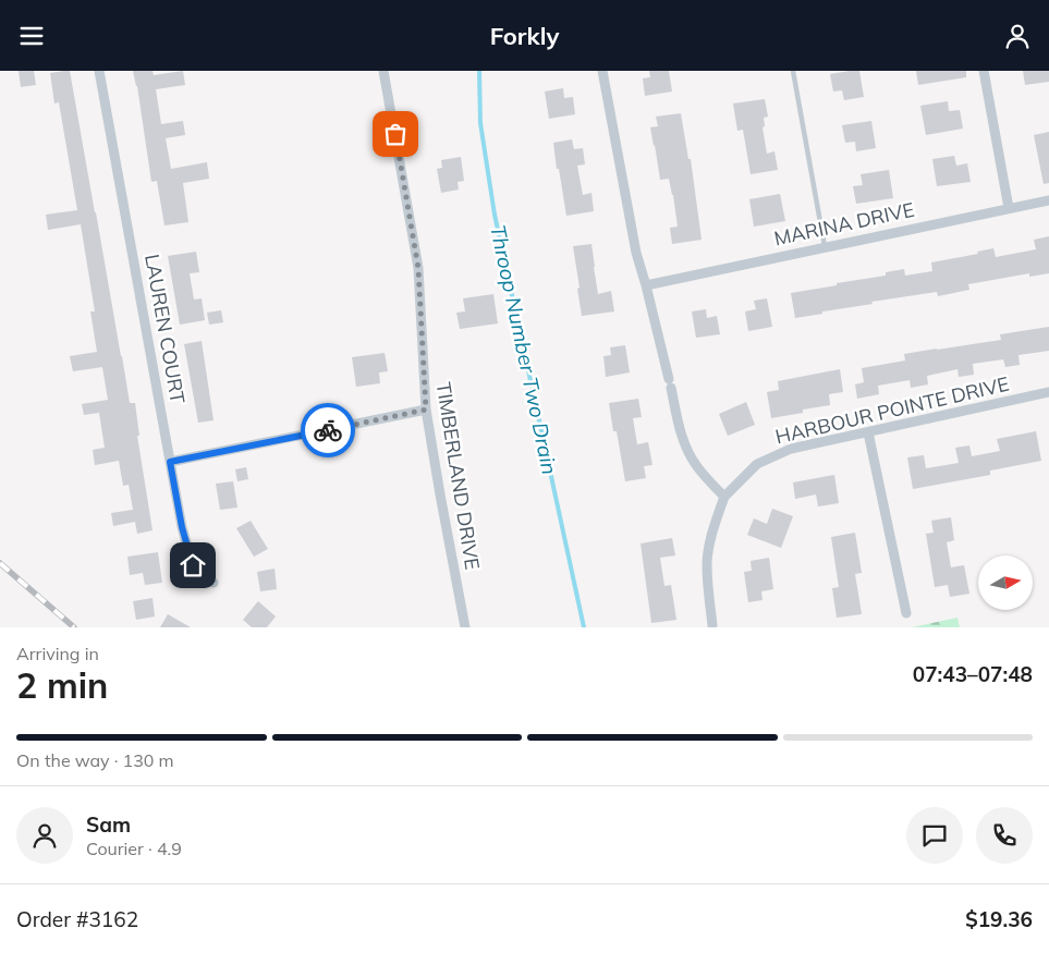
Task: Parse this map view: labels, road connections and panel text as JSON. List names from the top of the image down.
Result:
{
  "streets": {
    "street": [
      "MARINA DRIVE",
      "LAUREN COURT",
      "HARBOUR POINTE DRIVE",
      "TIMBERLAND DRIVE"
    ]
  },
  "water": ["Throop Number Two Drain"],
  "north": "right",
  "page": {
    "header": "Forkly",
    "heading": ["2 min", "Arriving in", "07:43–07:48"],
    "panel": [
      "Sam",
      "Courier · 4.9",
      "Order #3162",
      "$19.36"
    ],
    "bar": "On the way · 130 m"
  }
}
